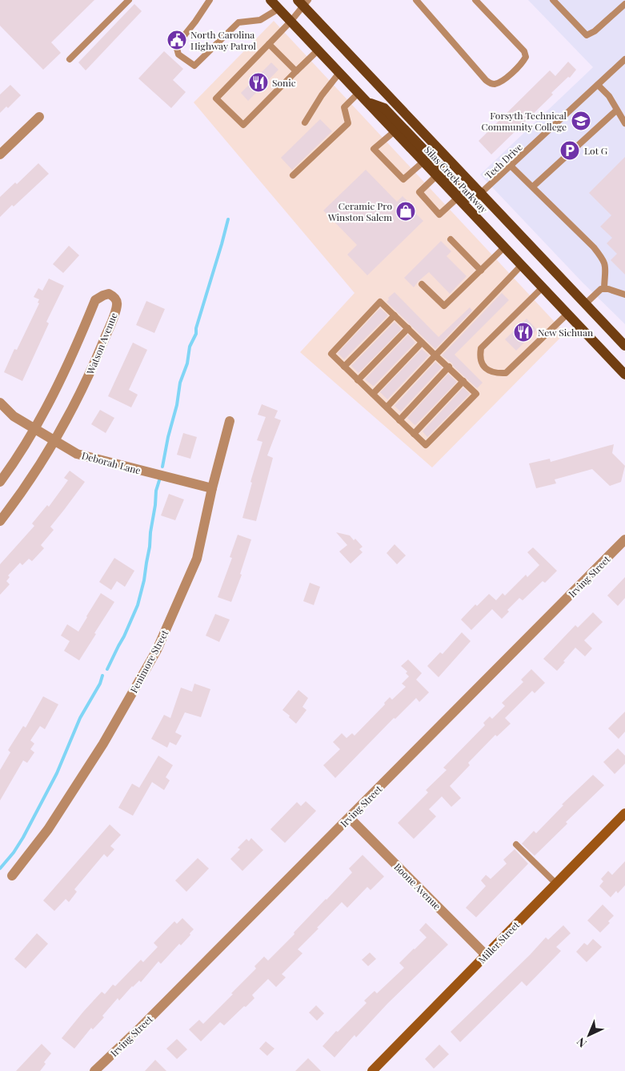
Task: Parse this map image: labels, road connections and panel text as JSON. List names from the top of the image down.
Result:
{
  "streets": {
    "main road": ["Silas Creek Parkway", "Miller Street"],
    "street": [
      "Watson Avenue",
      "Deborah Lane",
      "Irving Street",
      "Fenimore Street",
      "Boone Avenue"
    ],
    "lane": ["Tech Drive"]
  },
  "crossings": [
    ["Tech Drive", "Silas Creek Parkway"],
    ["Watson Avenue", "Deborah Lane"],
    ["Deborah Lane", "Fenimore Street"],
    ["Irving Street", "Boone Avenue"],
    ["Boone Avenue", "Miller Street"]
  ],
  "places": {
    "public building": ["North Carolina Highway Patrol"],
    "restaurant": ["Sonic", "New Sichuan"],
    "school or university": ["Forsyth Technical Community College"],
    "parking": ["Lot G"],
    "shop": ["Ceramic Pro Winston Salem"]
  },
  "north": "bottom left"
}
